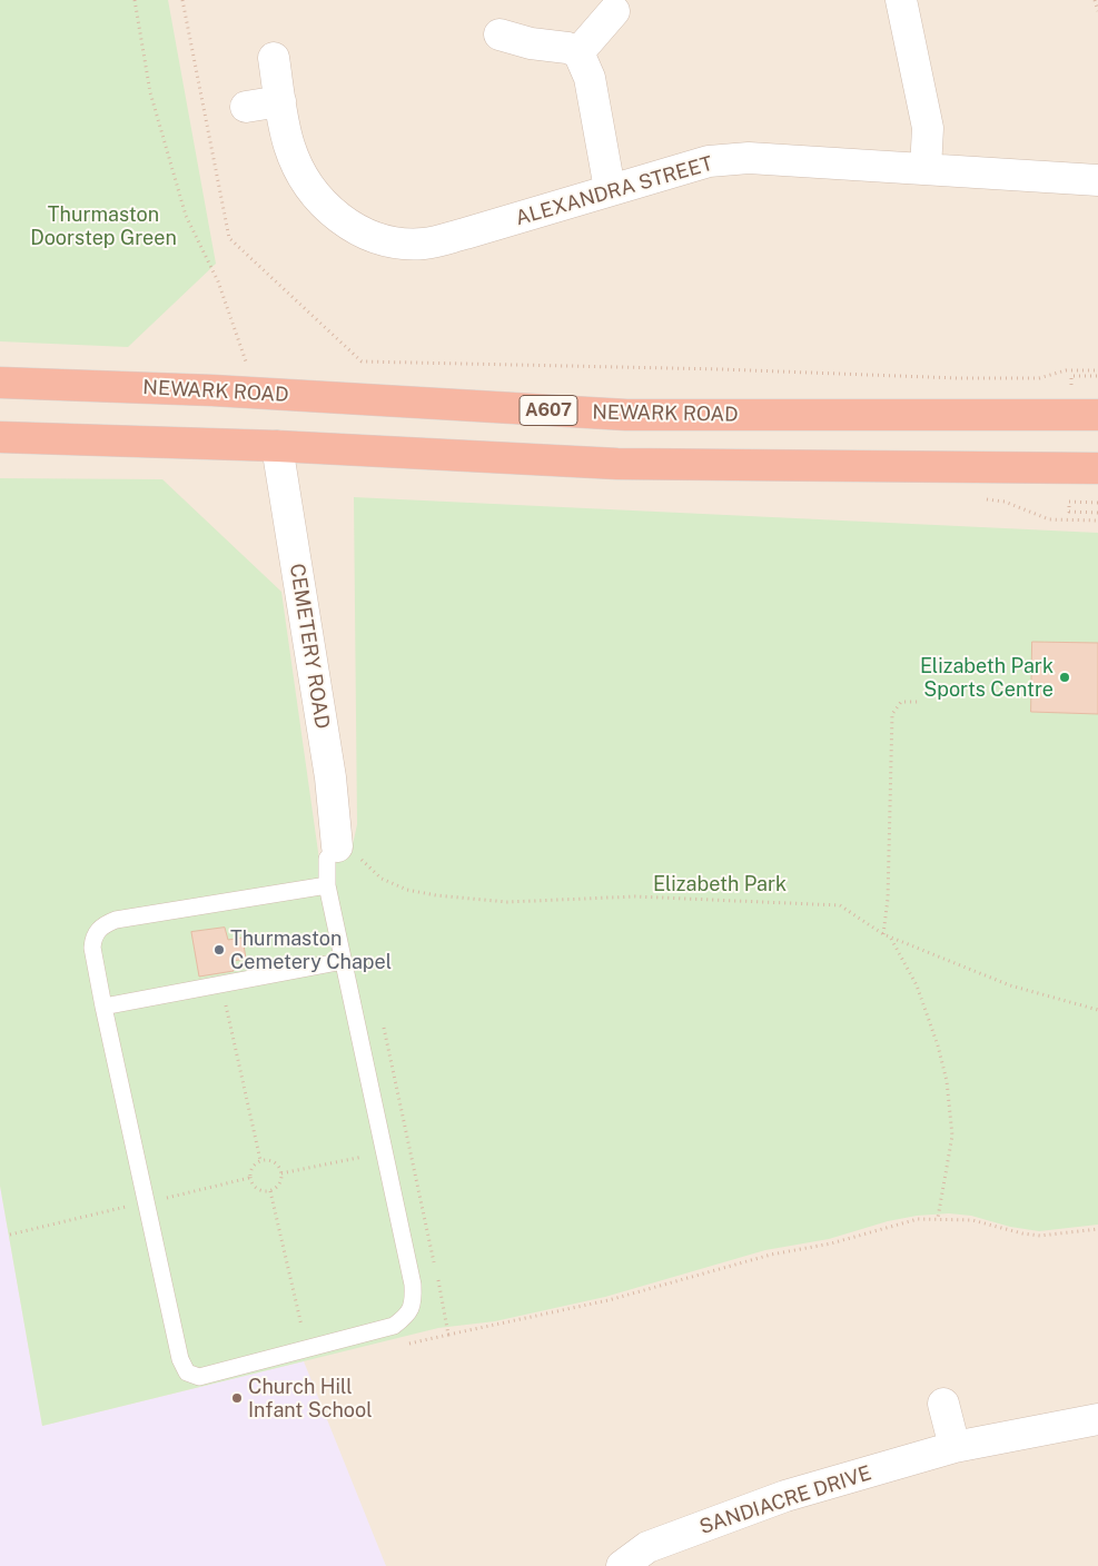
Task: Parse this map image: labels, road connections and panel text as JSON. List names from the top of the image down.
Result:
{
  "streets": {
    "highway": ["NEWARK ROAD", "A607"],
    "street": ["ALEXANDRA STREET", "CEMETERY ROAD", "SANDIACRE DRIVE"]
  },
  "parks": ["Thurmaston Doorstep Green", "Elizabeth Park"],
  "places": ["Elizabeth Park Sports Centre", "Thurmaston Cemetery Chapel", "Church Hill Infant School"]
}
